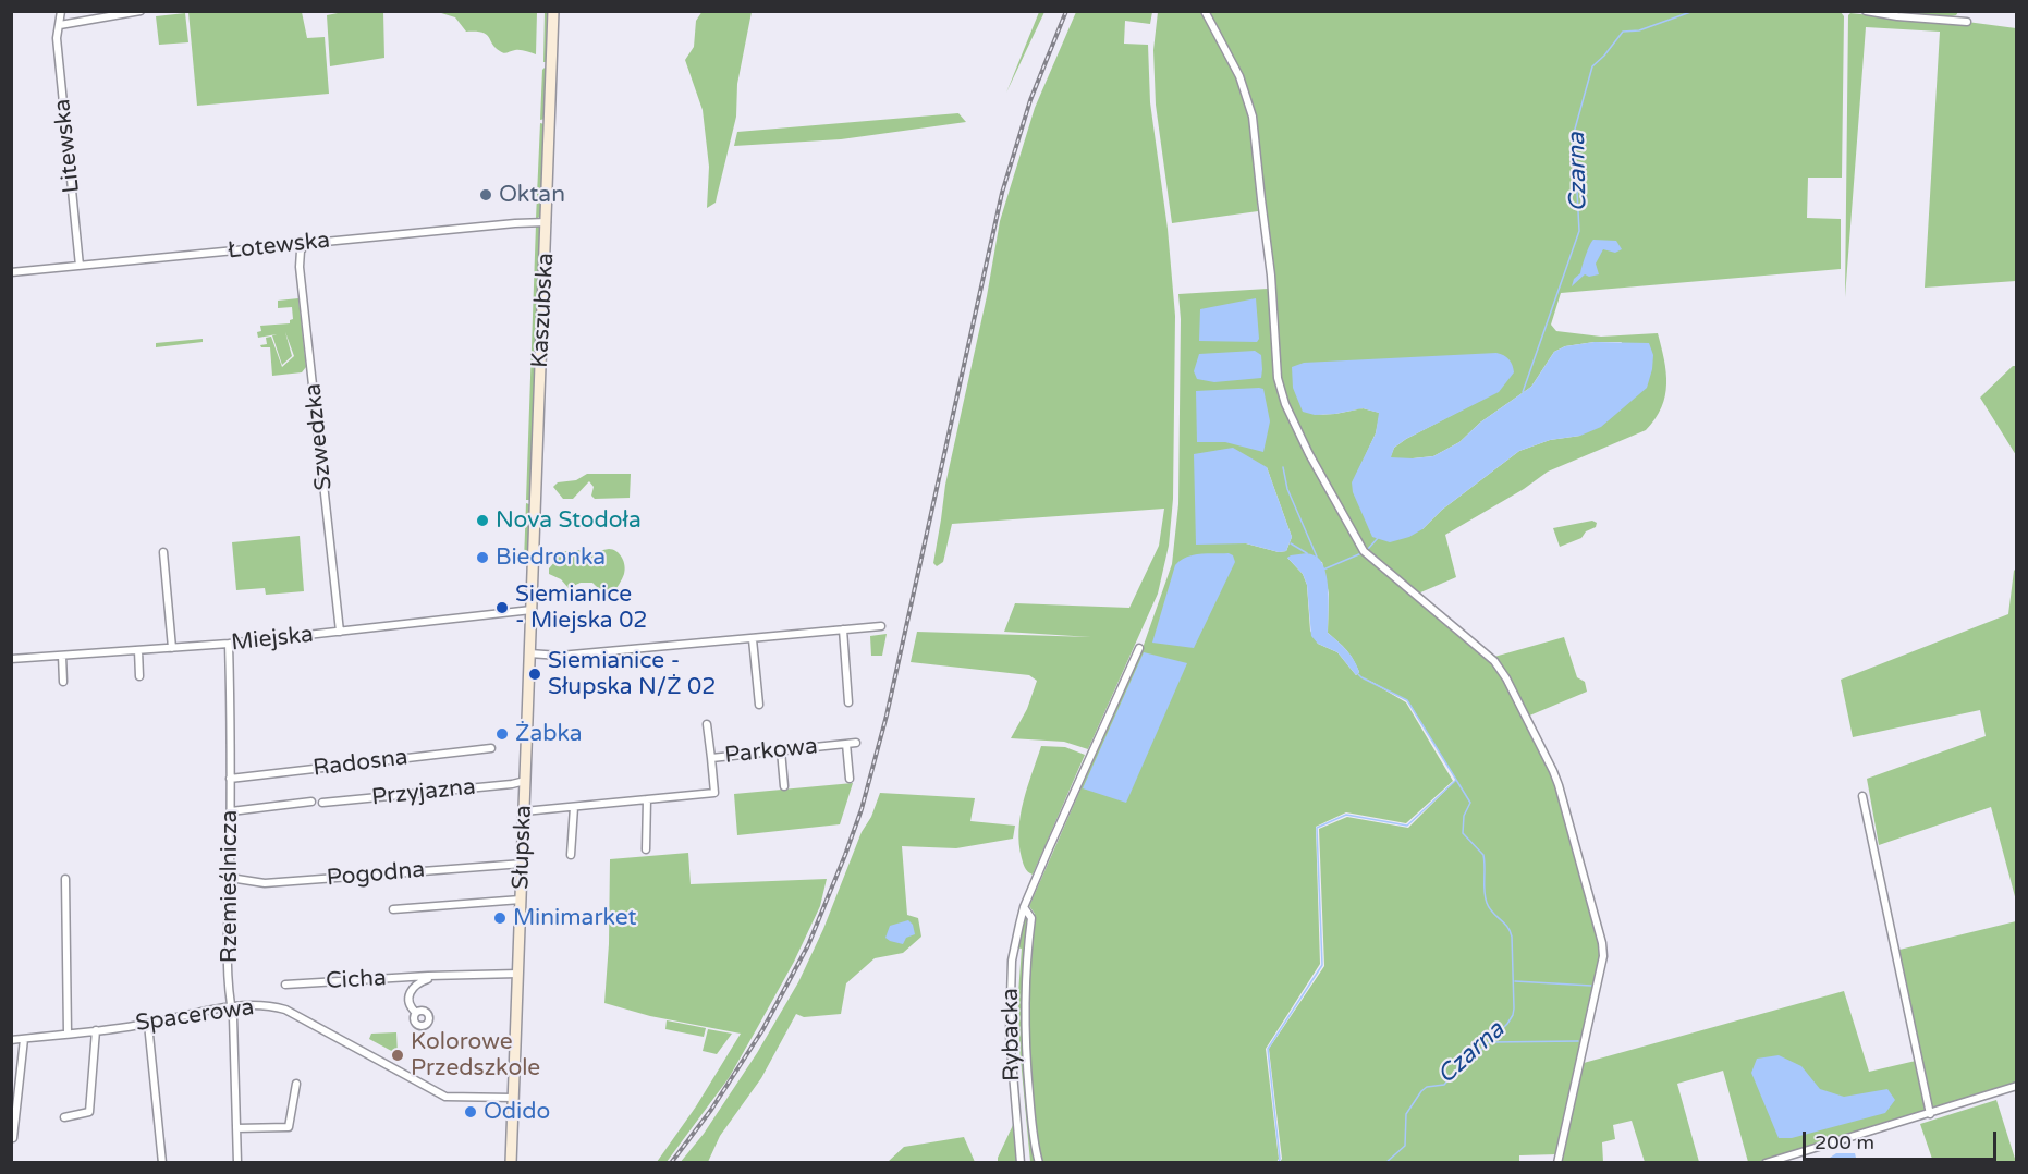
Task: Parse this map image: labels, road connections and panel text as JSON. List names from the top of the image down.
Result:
{
  "streets": {
    "main road": ["Kaszubska", "Słupska"],
    "street": [
      "Litewska",
      "Łotewska",
      "Szwedzka",
      "Miejska",
      "Parkowa",
      "Radosna",
      "Przyjazna",
      "Pogodna",
      "Rzemieślnicza",
      "Cicha",
      "Spacerowa",
      "Rybacka"
    ]
  },
  "crossings": [
    ["Litewska", "Łotewska"],
    ["Łotewska", "Kaszubska"],
    ["Łotewska", "Szwedzka"],
    ["Kaszubska", "Miejska"],
    ["Kaszubska", "Słupska"],
    ["Szwedzka", "Miejska"],
    ["Miejska", "Słupska"],
    ["Miejska", "Rzemieślnicza"],
    ["Parkowa", "Słupska"],
    ["Radosna", "Rzemieślnicza"],
    ["Przyjazna", "Słupska"],
    ["Słupska", "Pogodna"],
    ["Słupska", "Cicha"],
    ["Słupska", "Spacerowa"],
    ["Pogodna", "Rzemieślnicza"],
    ["Rzemieślnicza", "Spacerowa"]
  ],
  "water": ["Czarna"],
  "places": [
    "Oktan",
    "Nova Stodoła",
    "Biedronka",
    "Siemianice - Miejska 02",
    "Siemianice - Słupska N/Ż 02",
    "Żabka",
    "Minimarket",
    "Kolorowe Przedszkole",
    "Odido"
  ],
  "scale_bar": "200 m"
}
